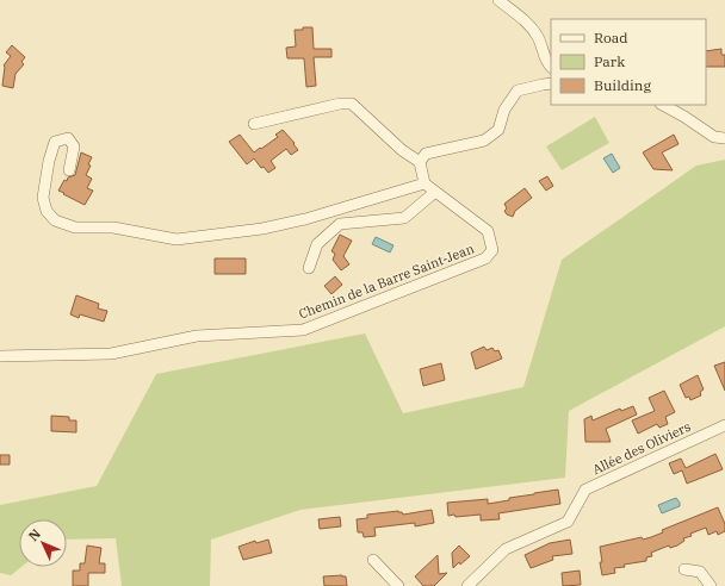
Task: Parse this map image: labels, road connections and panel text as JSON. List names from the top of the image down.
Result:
{
  "streets": {
    "street": ["Chemin de la Barre Saint-Jean", "Allée des Oliviers"]
  },
  "legend": ["Road", "Park", "Building"],
  "north": "top left"
}
